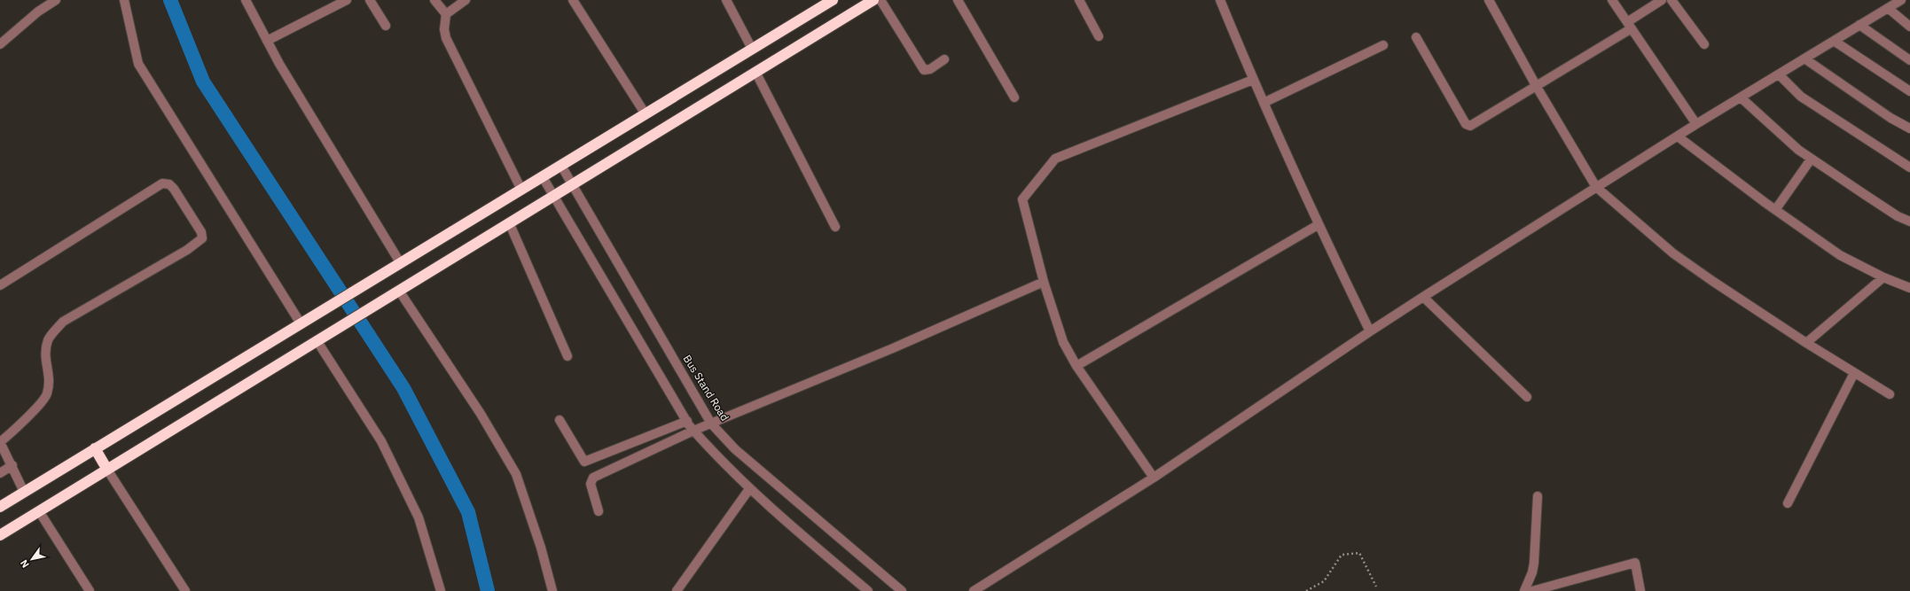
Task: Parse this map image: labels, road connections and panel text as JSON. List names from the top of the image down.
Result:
{
  "streets": {
    "street": ["Bus Stand Road"]
  },
  "north": "bottom left"
}
